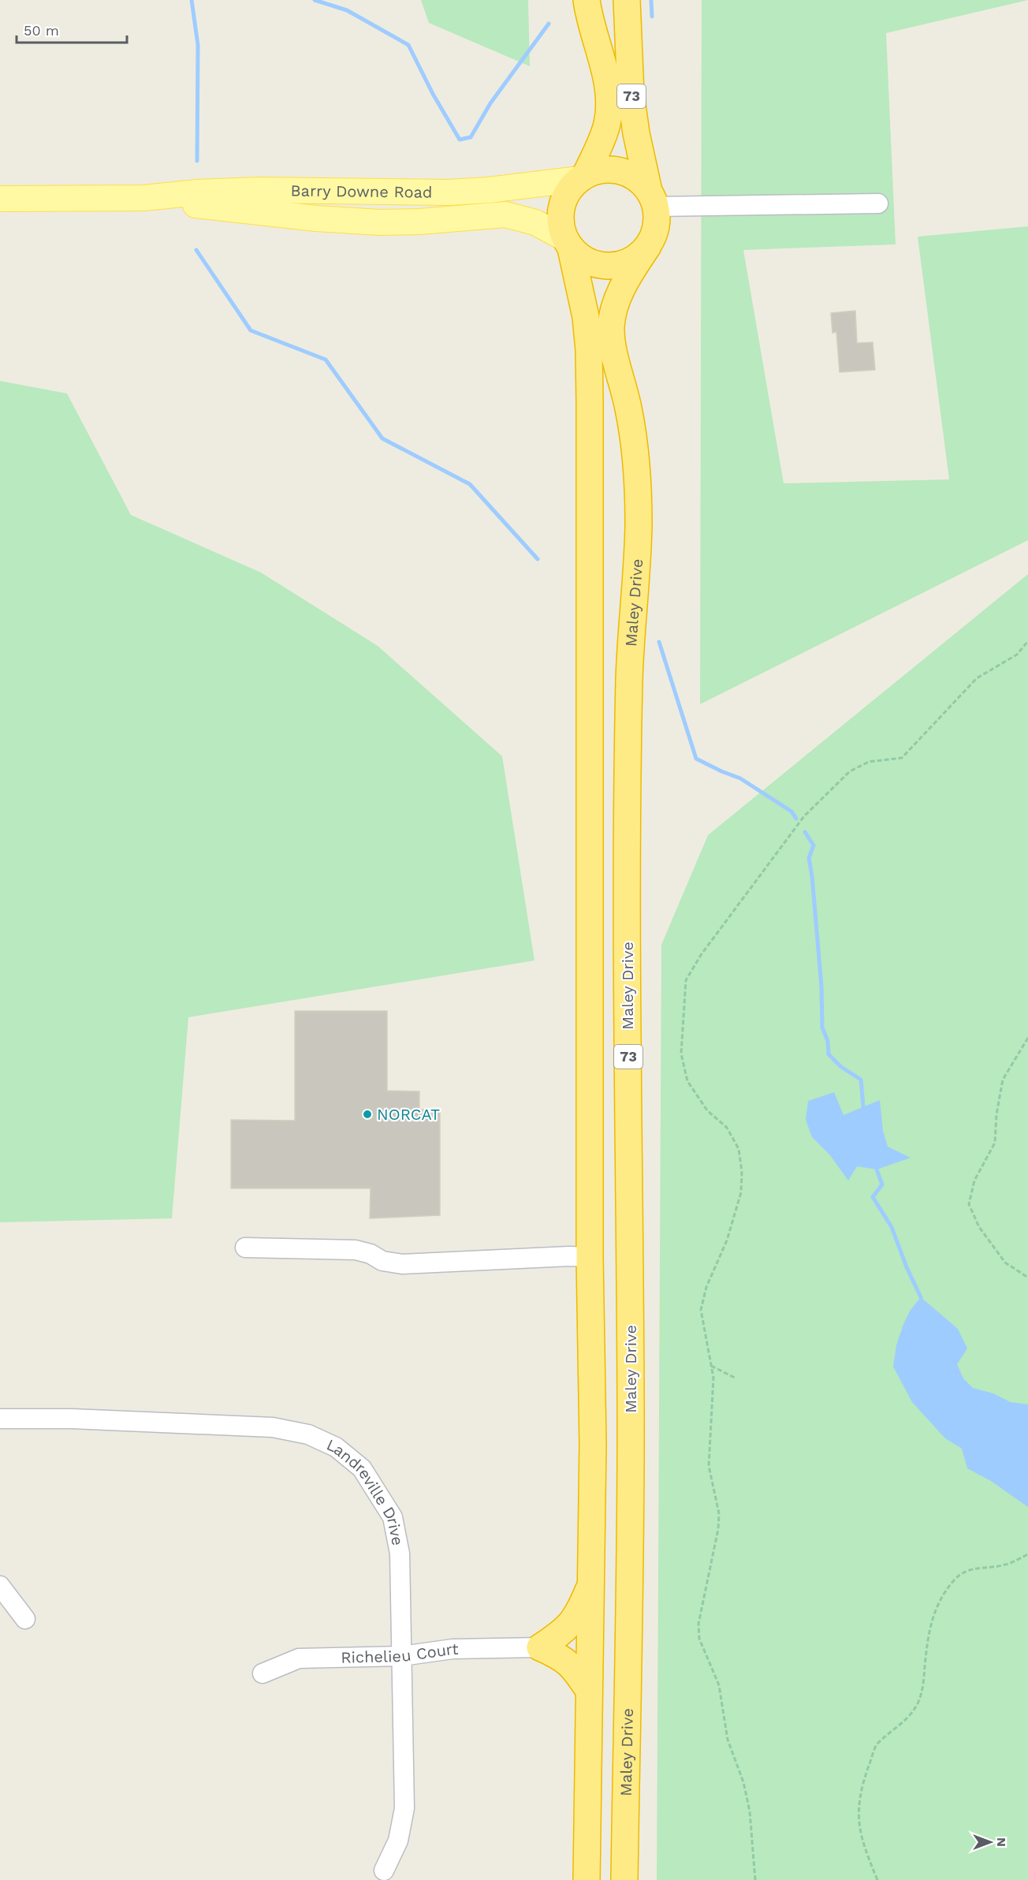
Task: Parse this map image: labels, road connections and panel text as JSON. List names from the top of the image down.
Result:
{
  "streets": {
    "highway": ["73", "Maley Drive"],
    "main road": ["Barry Downe Road"],
    "street": ["Landreville Drive", "Richelieu Court"]
  },
  "crossings": [
    ["73", "Barry Downe Road"],
    ["73", "Maley Drive"],
    ["Barry Downe Road", "Maley Drive"],
    ["Landreville Drive", "Richelieu Court"]
  ],
  "places": ["NORCAT"],
  "scale_bar": "50 m",
  "north": "right"
}
